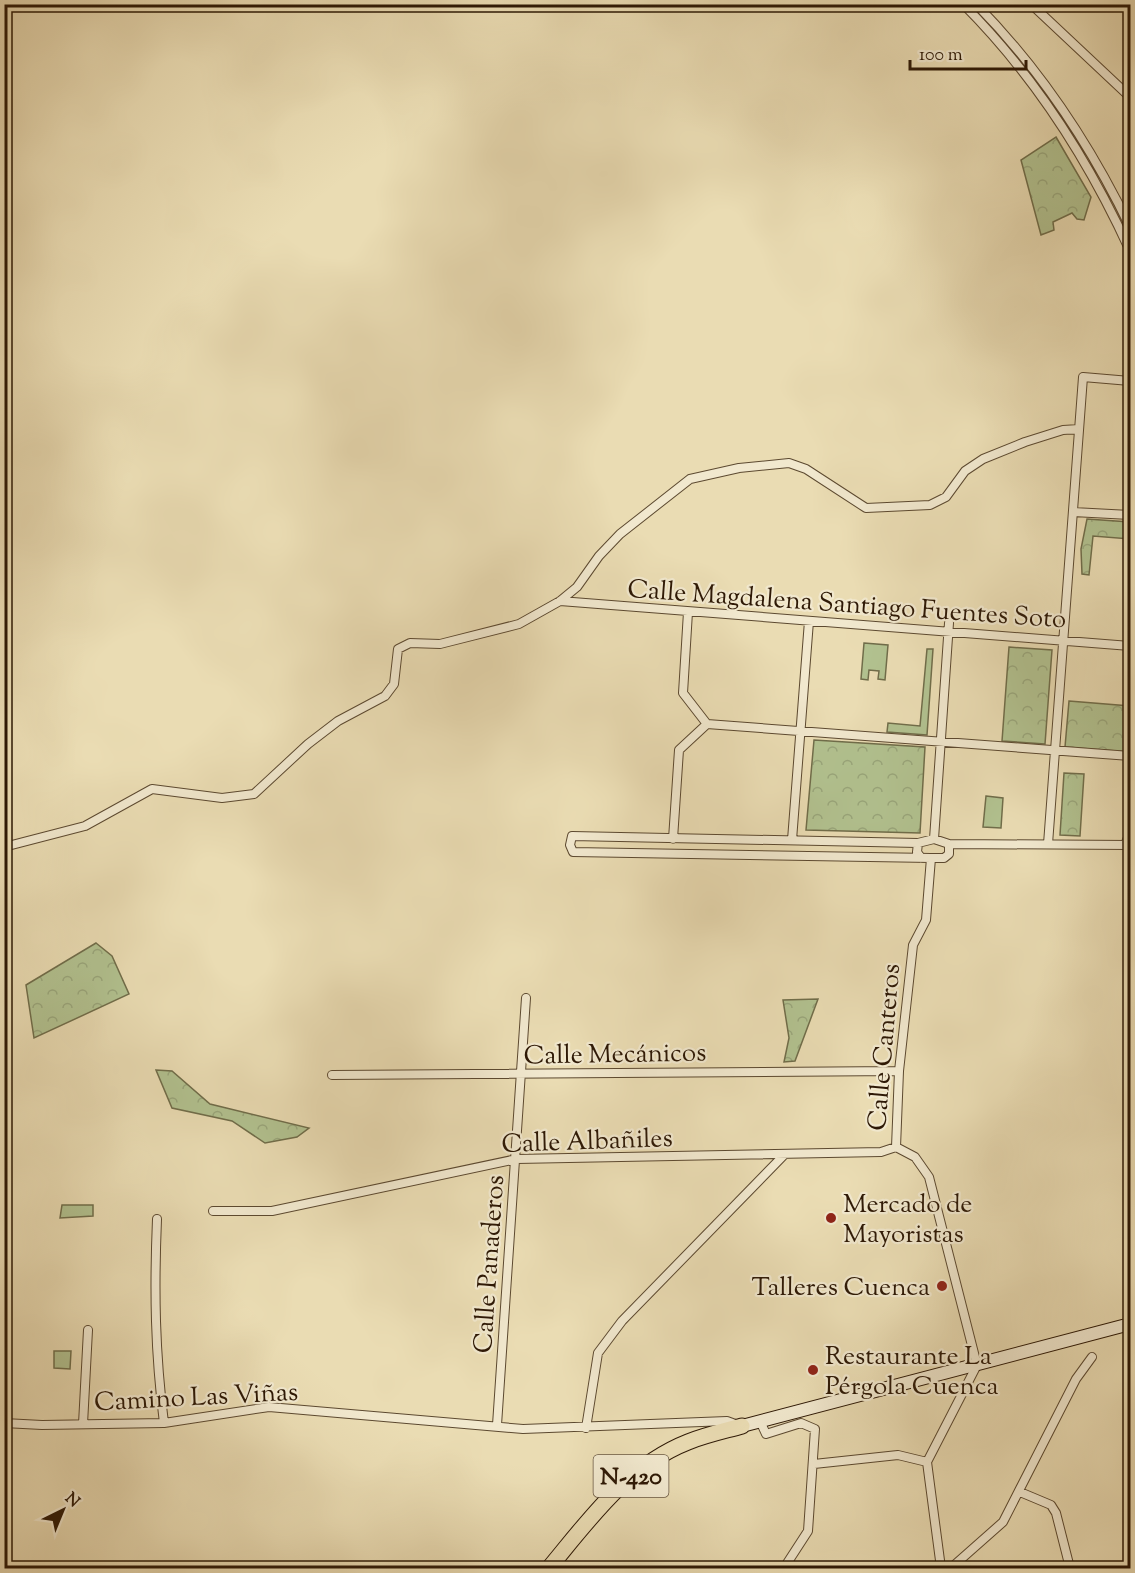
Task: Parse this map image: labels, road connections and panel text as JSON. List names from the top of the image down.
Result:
{
  "streets": {
    "highway": ["N-420"],
    "street": [
      "Calle Magdalena Santiago Fuentes Soto",
      "Calle Canteros",
      "Calle Mecánicos",
      "Calle Albañiles",
      "Calle Panaderos",
      "Camino Las Viñas"
    ]
  },
  "crossings": [
    ["Calle Canteros", "Calle Mecánicos"],
    ["Calle Canteros", "Calle Albañiles"],
    ["Calle Mecánicos", "Calle Panaderos"],
    ["Calle Albañiles", "Calle Panaderos"],
    ["Calle Panaderos", "Camino Las Viñas"],
    ["Camino Las Viñas", "N-420"]
  ],
  "places": ["Mercado de Mayoristas", "Talleres Cuenca", "Restaurante La Pérgola Cuenca"],
  "scale_bar": "100 m",
  "north": "top right"
}
